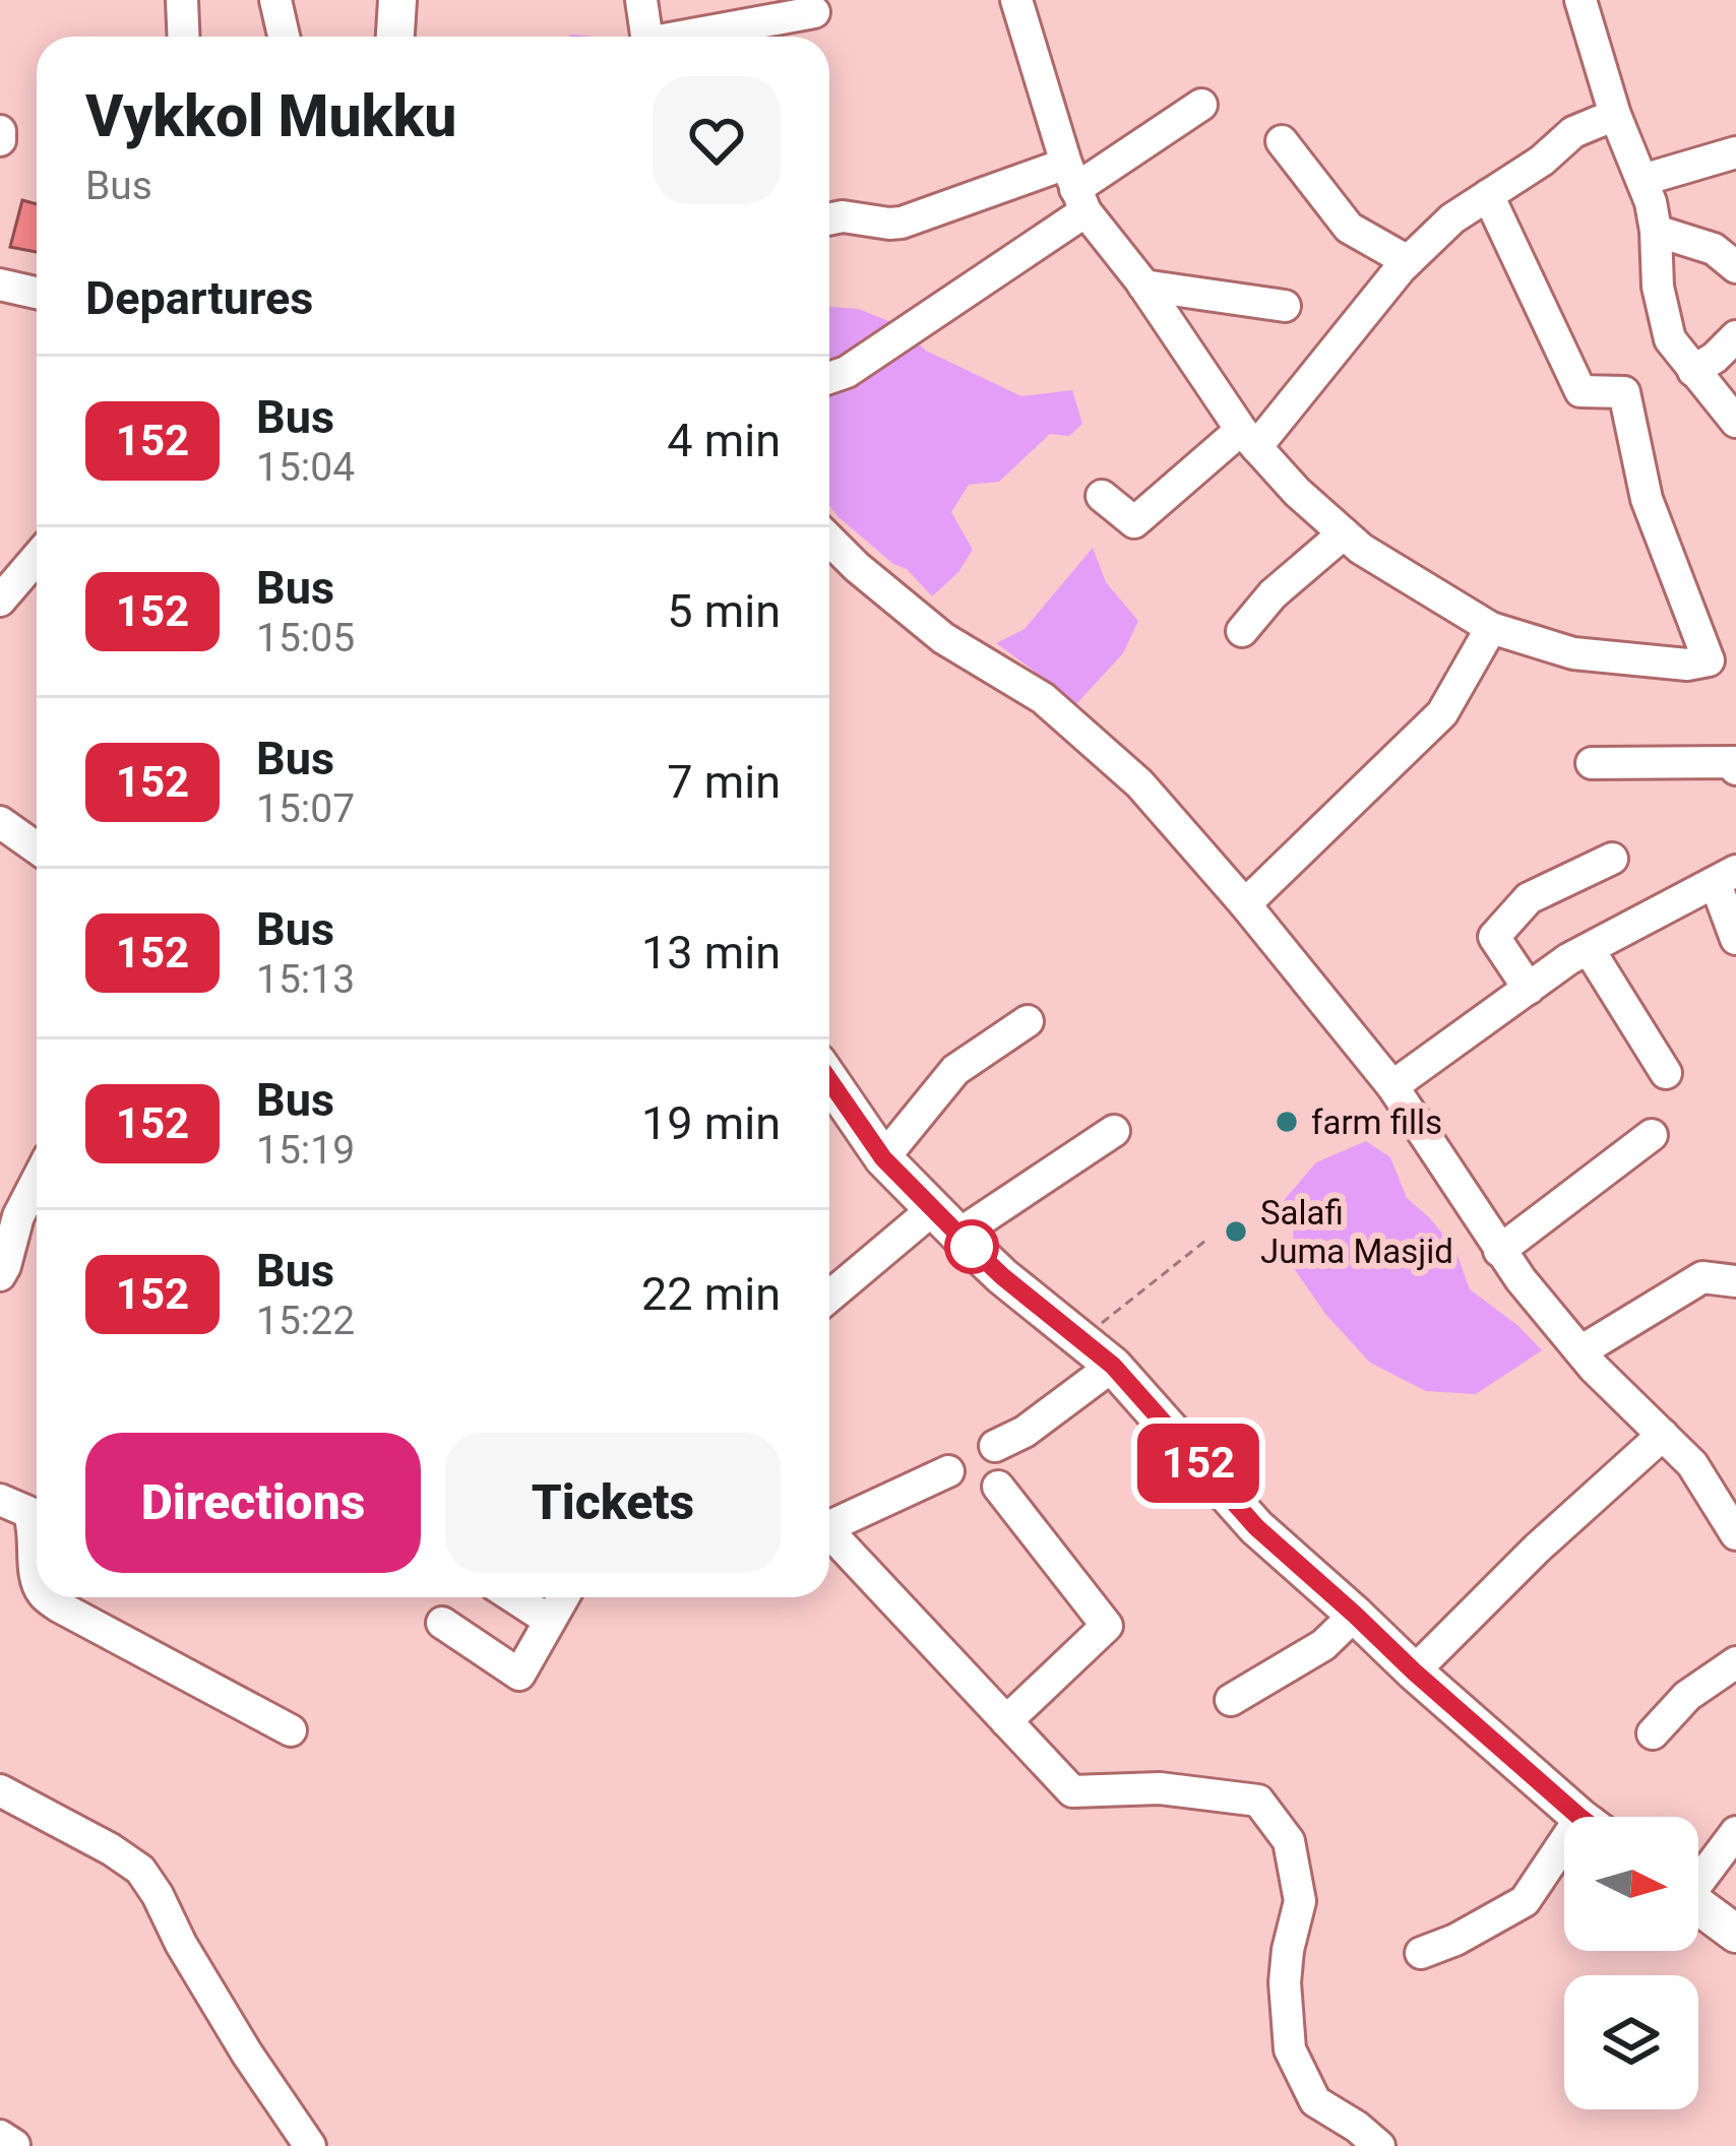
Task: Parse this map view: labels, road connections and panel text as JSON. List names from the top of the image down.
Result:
{
  "places": ["farm fills", "Salafi Juma Masjid"],
  "lines": ["bus line 152"],
  "north": "right",
  "page": {
    "on_map": "152",
    "heading": [
      ["Vykkol Mukku", "Bus"],
      "Departures"
    ],
    "list": [
      {
        "mark": "152",
        "name": "Bus",
        "note": "15:04",
        "value": "4 min"
      },
      {
        "mark": "152",
        "name": "Bus",
        "note": "15:05",
        "value": "5 min"
      },
      {
        "mark": "152",
        "name": "Bus",
        "note": "15:07",
        "value": "7 min"
      },
      {
        "mark": "152",
        "name": "Bus",
        "note": "15:13",
        "value": "13 min"
      },
      {
        "mark": "152",
        "name": "Bus",
        "note": "15:19",
        "value": "19 min"
      },
      {
        "mark": "152",
        "name": "Bus",
        "note": "15:22",
        "value": "22 min"
      }
    ],
    "buttons": ["Directions", "Tickets"]
  }
}
